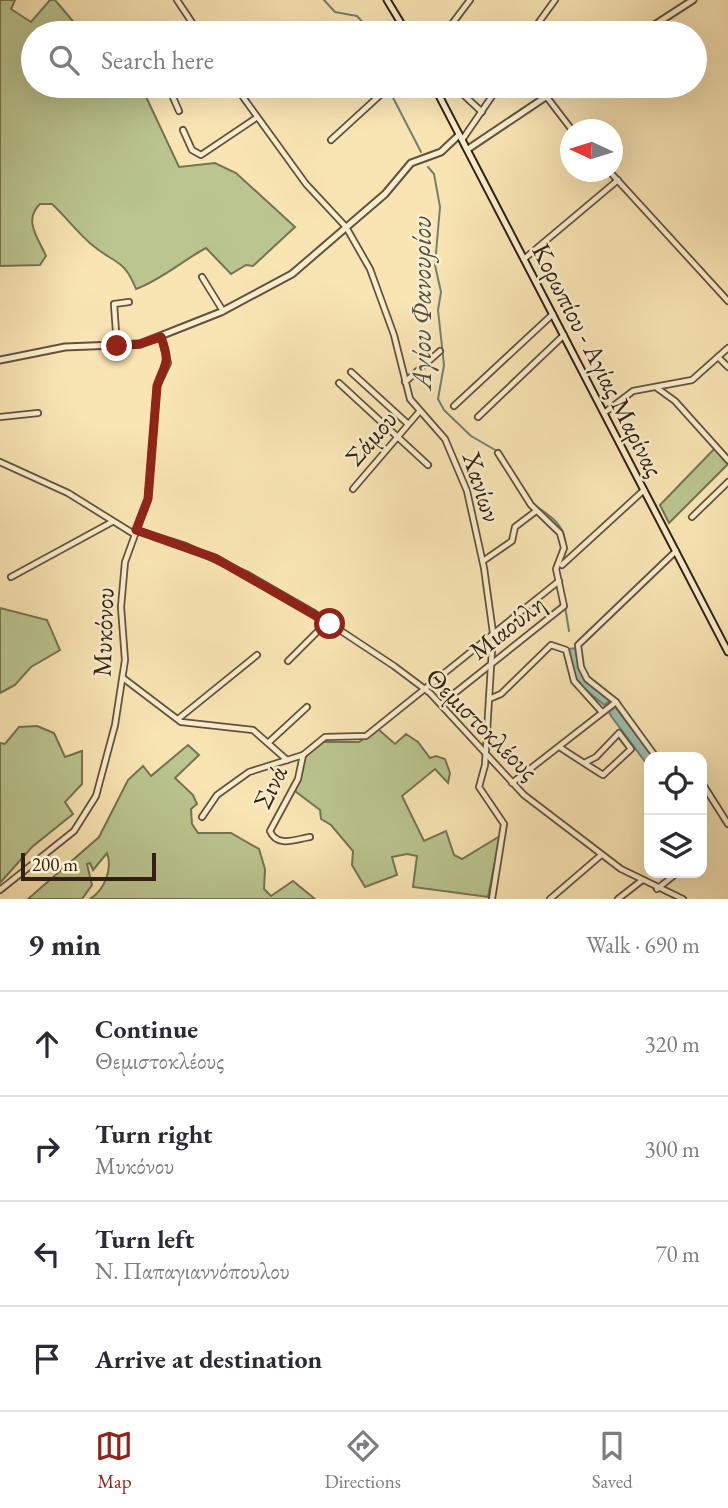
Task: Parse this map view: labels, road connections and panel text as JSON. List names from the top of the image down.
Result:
{
  "streets": {
    "street": [
      "Κορωπίου - Αγίας Μαρίνας",
      "Σάμου",
      "Χανίων",
      "Μιαούλη",
      "Μυκόνου",
      "Θεμιστοκλέους",
      "Σινά"
    ]
  },
  "crossings": [
    ["Σάμου", "Χανίων"],
    ["Χανίων", "Μιαούλη"],
    ["Χανίων", "Θεμιστοκλέους"],
    ["Μιαούλη", "Θεμιστοκλέους"],
    ["Μυκόνου", "Θεμιστοκλέους"]
  ],
  "water": ["Αγίου Φανουρίου"],
  "scale_bar": "200 m",
  "north": "left",
  "page": {
    "search": "Search here",
    "scale": "200 m",
    "heading": ["9 min", "Walk · 690 m"],
    "list": [
      ["Continue", "Θεμιστοκλέους", "320 m"],
      ["Turn right", "Μυκόνου", "300 m"],
      ["Turn left", "Ν. Παπαγιαννόπουλου", "70 m"],
      "Arrive at destination"
    ],
    "nav": ["Map", "Directions", "Saved"]
  }
}
